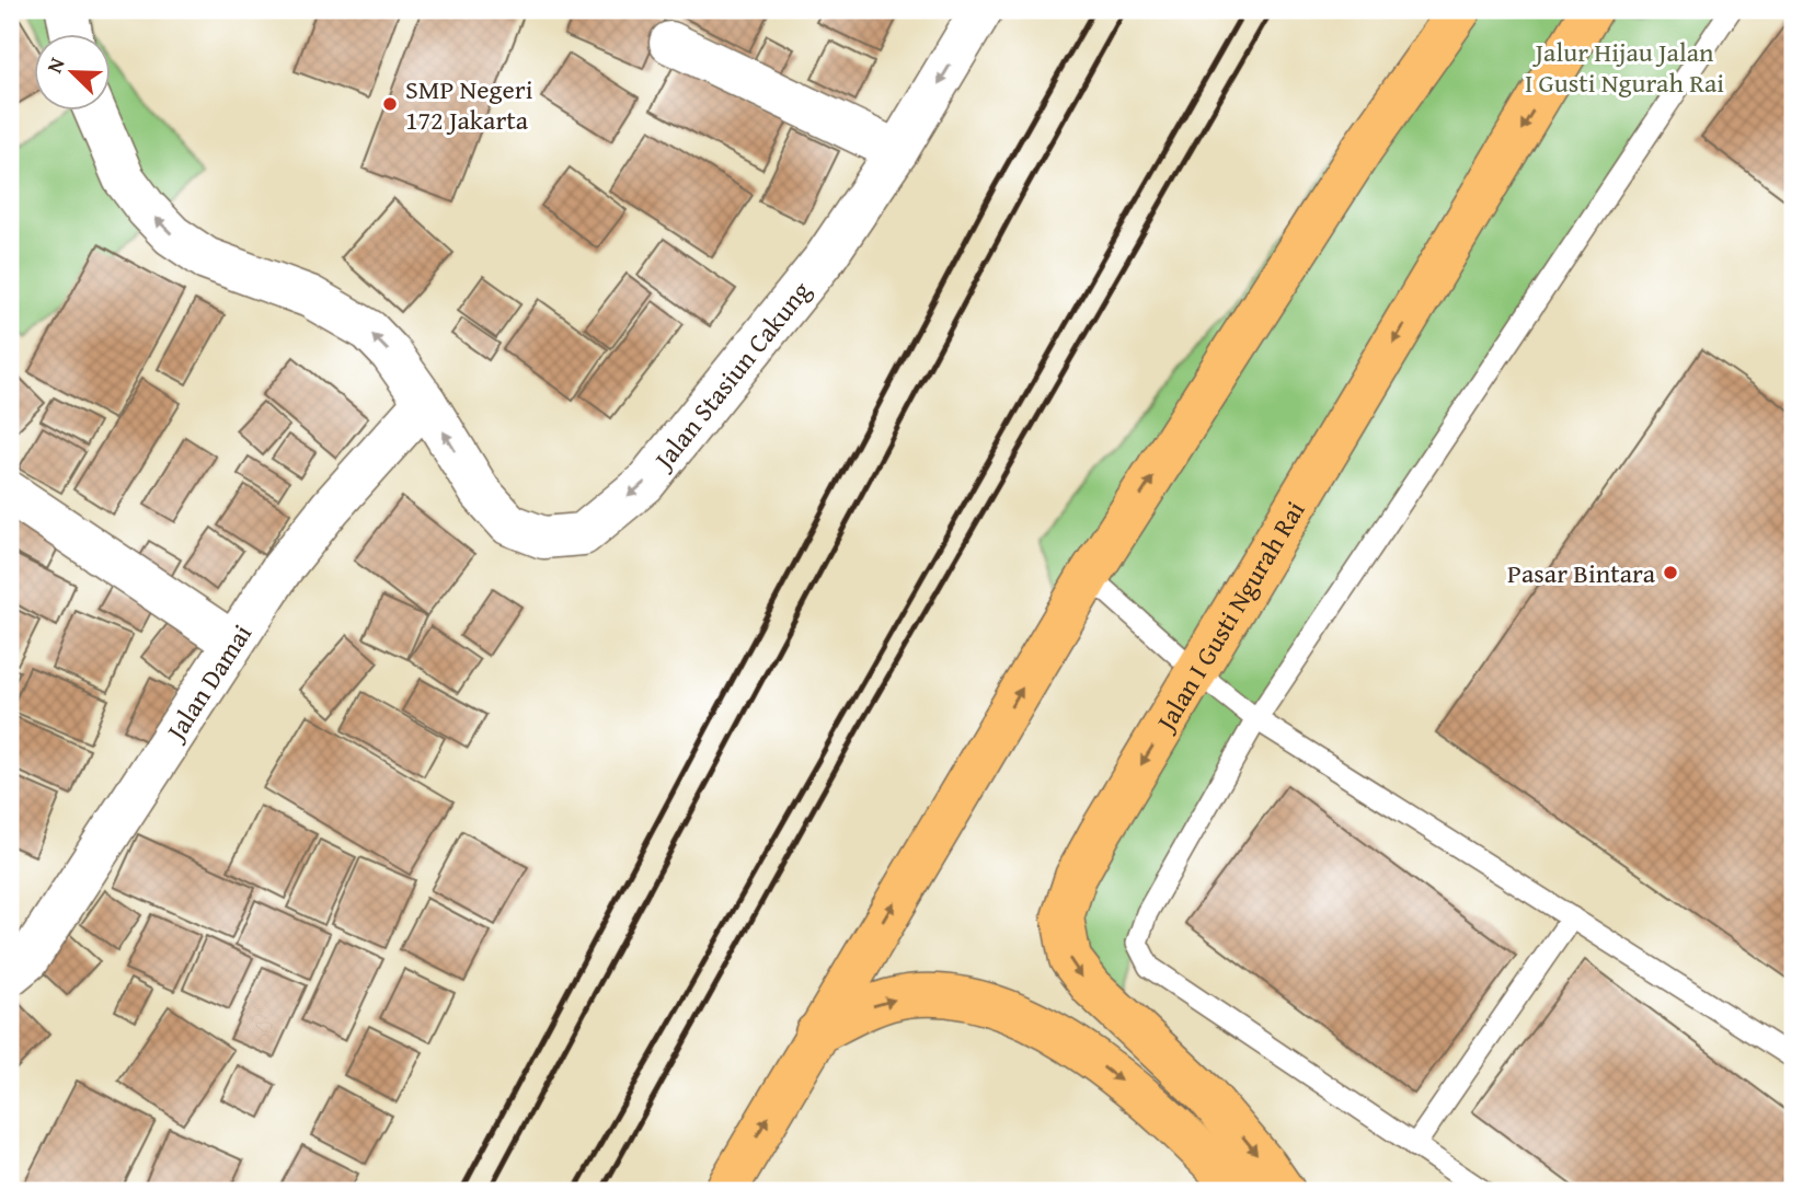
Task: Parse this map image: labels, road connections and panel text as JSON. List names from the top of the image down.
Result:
{
  "streets": {
    "main road": ["Jalan I Gusti Ngurah Rai"],
    "street": ["Jalan Stasiun Cakung", "Jalan Damai"]
  },
  "crossings": [
    ["Jalan Stasiun Cakung", "Jalan Damai"]
  ],
  "parks": ["Jalur Hijau Jalan I Gusti Ngurah Rai"],
  "places": ["SMP Negeri 172 Jakarta", "Pasar Bintara"],
  "north": "top left"
}
